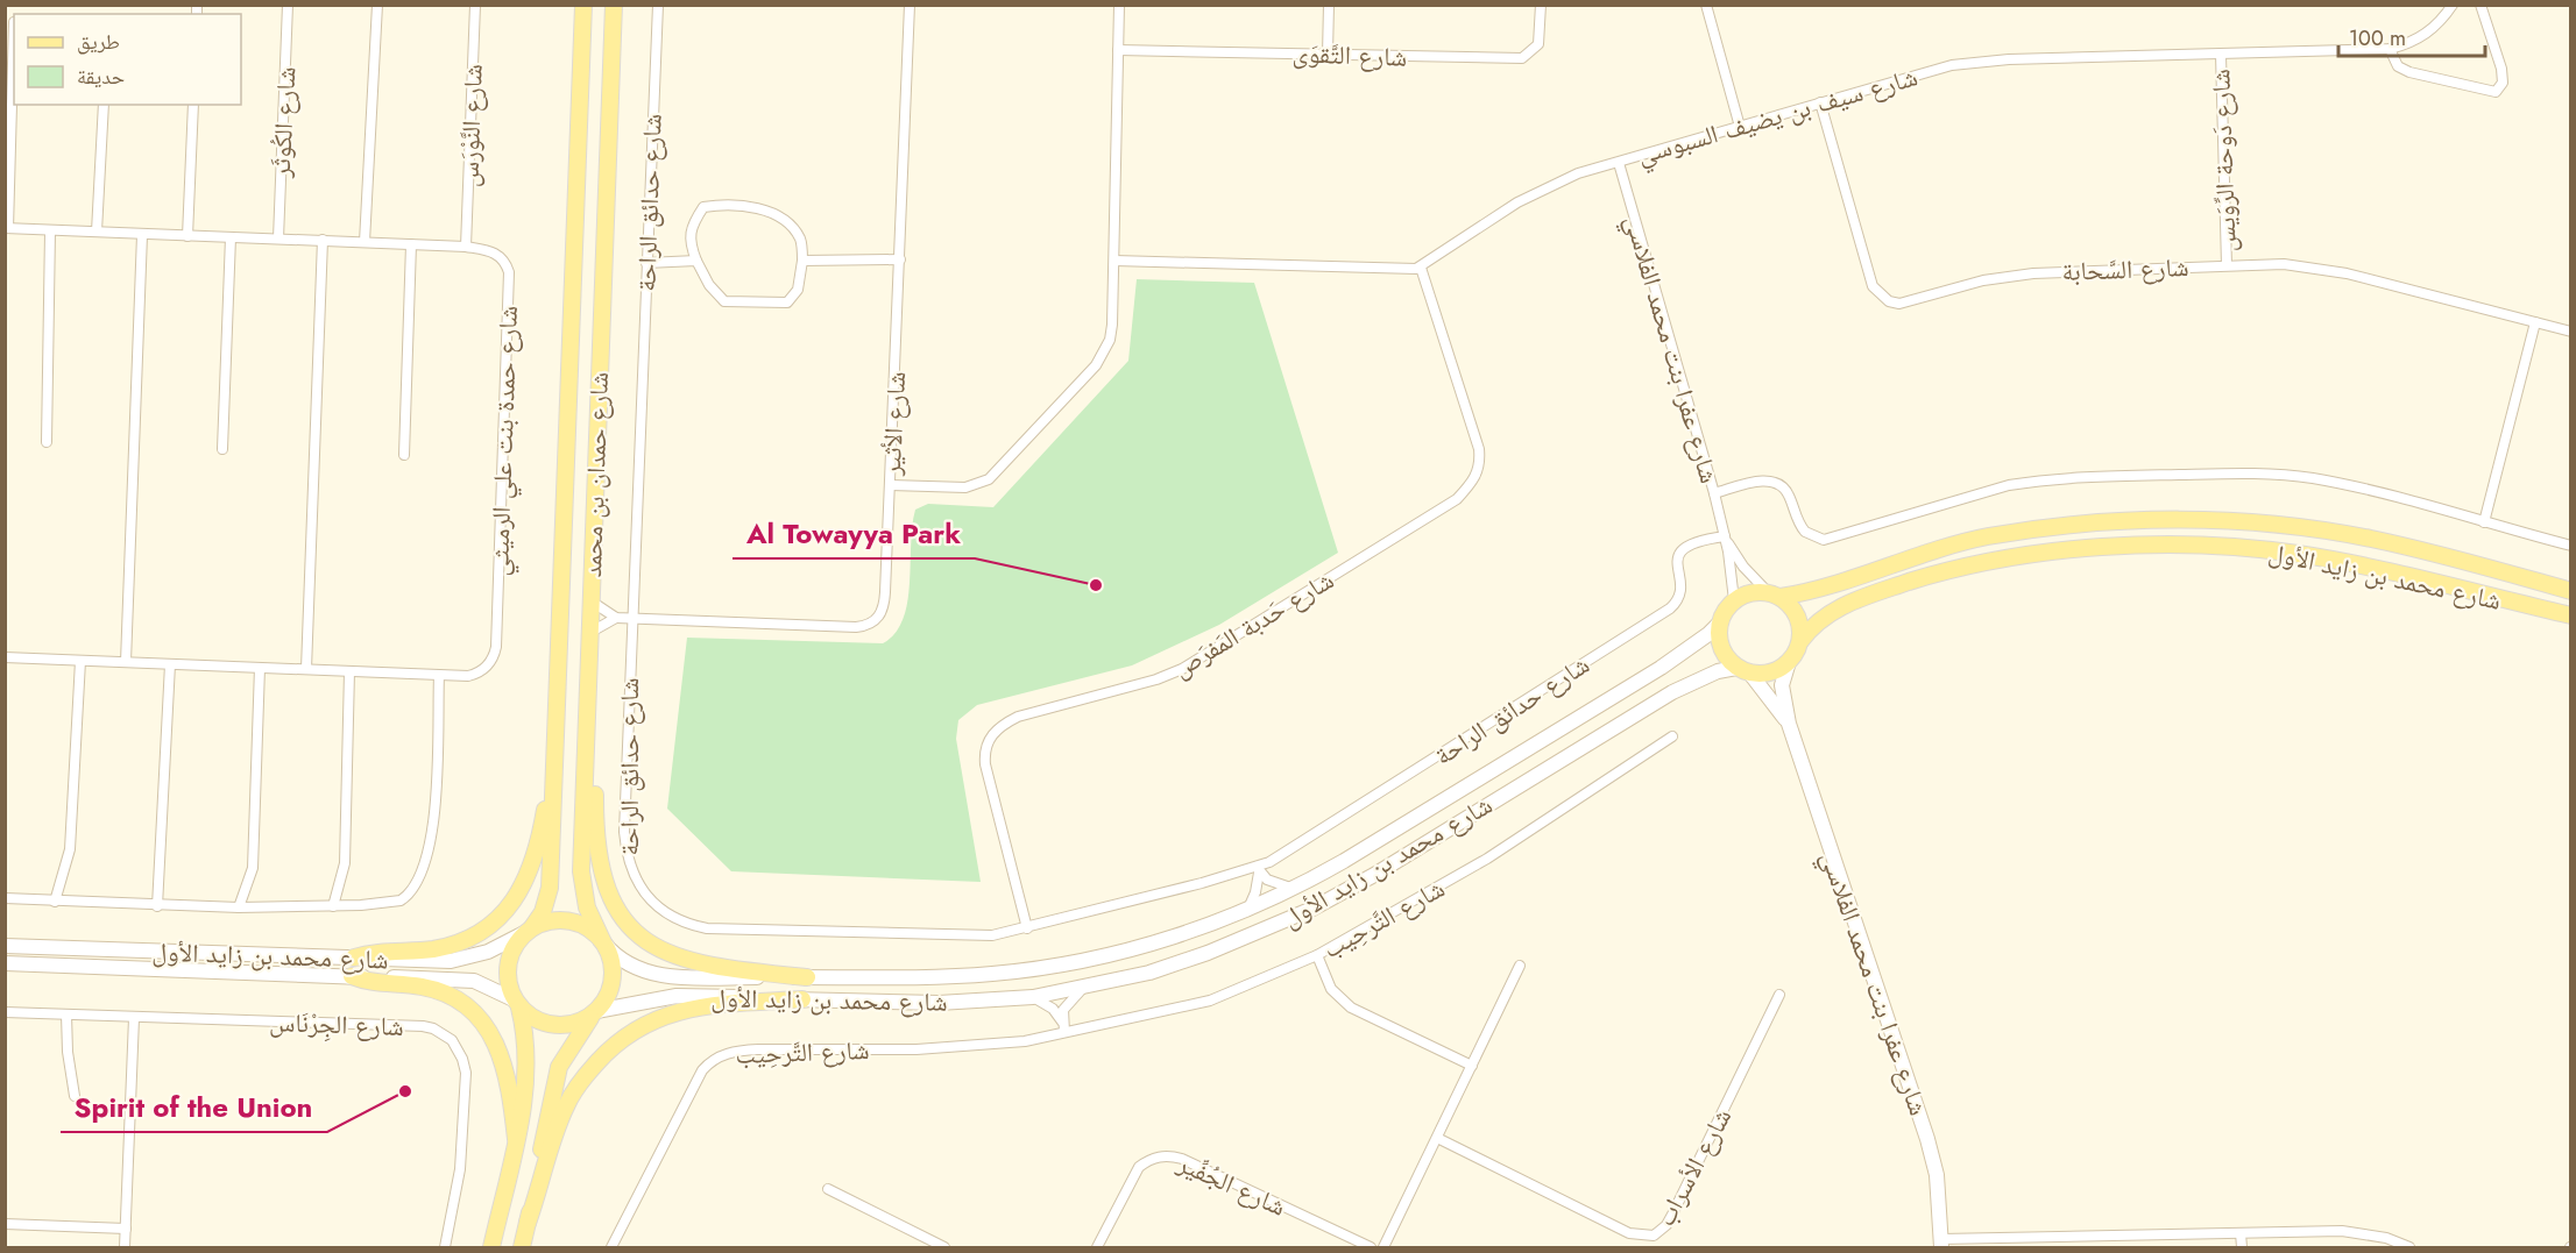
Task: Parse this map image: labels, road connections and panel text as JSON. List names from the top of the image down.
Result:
{
  "streets": {
    "main road": ["شارع عفرا بنت محمد الفلاسي", "شارع حمدان بن محمد", "شارع محمد بن زايد الأول"],
    "street": [
      "شارع التَّقوَى",
      "شارع سيف بن يضيف السبوسي",
      "شارع الكُوثَر",
      "شارع النَّوْرَس",
      "شارع دَوحة الرِّوَيس",
      "شارع حدائق الراحة",
      "شارع السَّحابة",
      "شارع الأثير",
      "شارع حمدة بنت علي الرميثي",
      "شارع حَدبة المَفرَص",
      "شارع التَّرحِيب",
      "شارع الجِرْنَاس",
      "شارع الأسراب",
      "شارع الجُفِّير"
    ]
  },
  "crossings": [
    ["شارع سيف بن يضيف السبوسي", "شارع دَوحة الرِّوَيس"],
    ["شارع سيف بن يضيف السبوسي", "شارع السَّحابة"],
    ["شارع سيف بن يضيف السبوسي", "شارع عفرا بنت محمد الفلاسي"],
    ["شارع سيف بن يضيف السبوسي", "شارع حَدبة المَفرَص"],
    ["شارع الكُوثَر", "شارع حمدة بنت علي الرميثي"],
    ["شارع النَّوْرَس", "شارع حمدة بنت علي الرميثي"],
    ["شارع دَوحة الرِّوَيس", "شارع السَّحابة"],
    ["شارع حدائق الراحة", "شارع عفرا بنت محمد الفلاسي"],
    ["شارع حدائق الراحة", "شارع الأثير"],
    ["شارع حدائق الراحة", "شارع حَدبة المَفرَص"],
    ["شارع عفرا بنت محمد الفلاسي", "شارع محمد بن زايد الأول"],
    ["شارع الأثير", "شارع حمدان بن محمد"],
    ["شارع حمدان بن محمد", "شارع محمد بن زايد الأول"]
  ],
  "places": ["Al Towayya Park", "Spirit of the Union"],
  "legend": ["طريق", "حديقة"],
  "scale_bar": "100 m"
}
